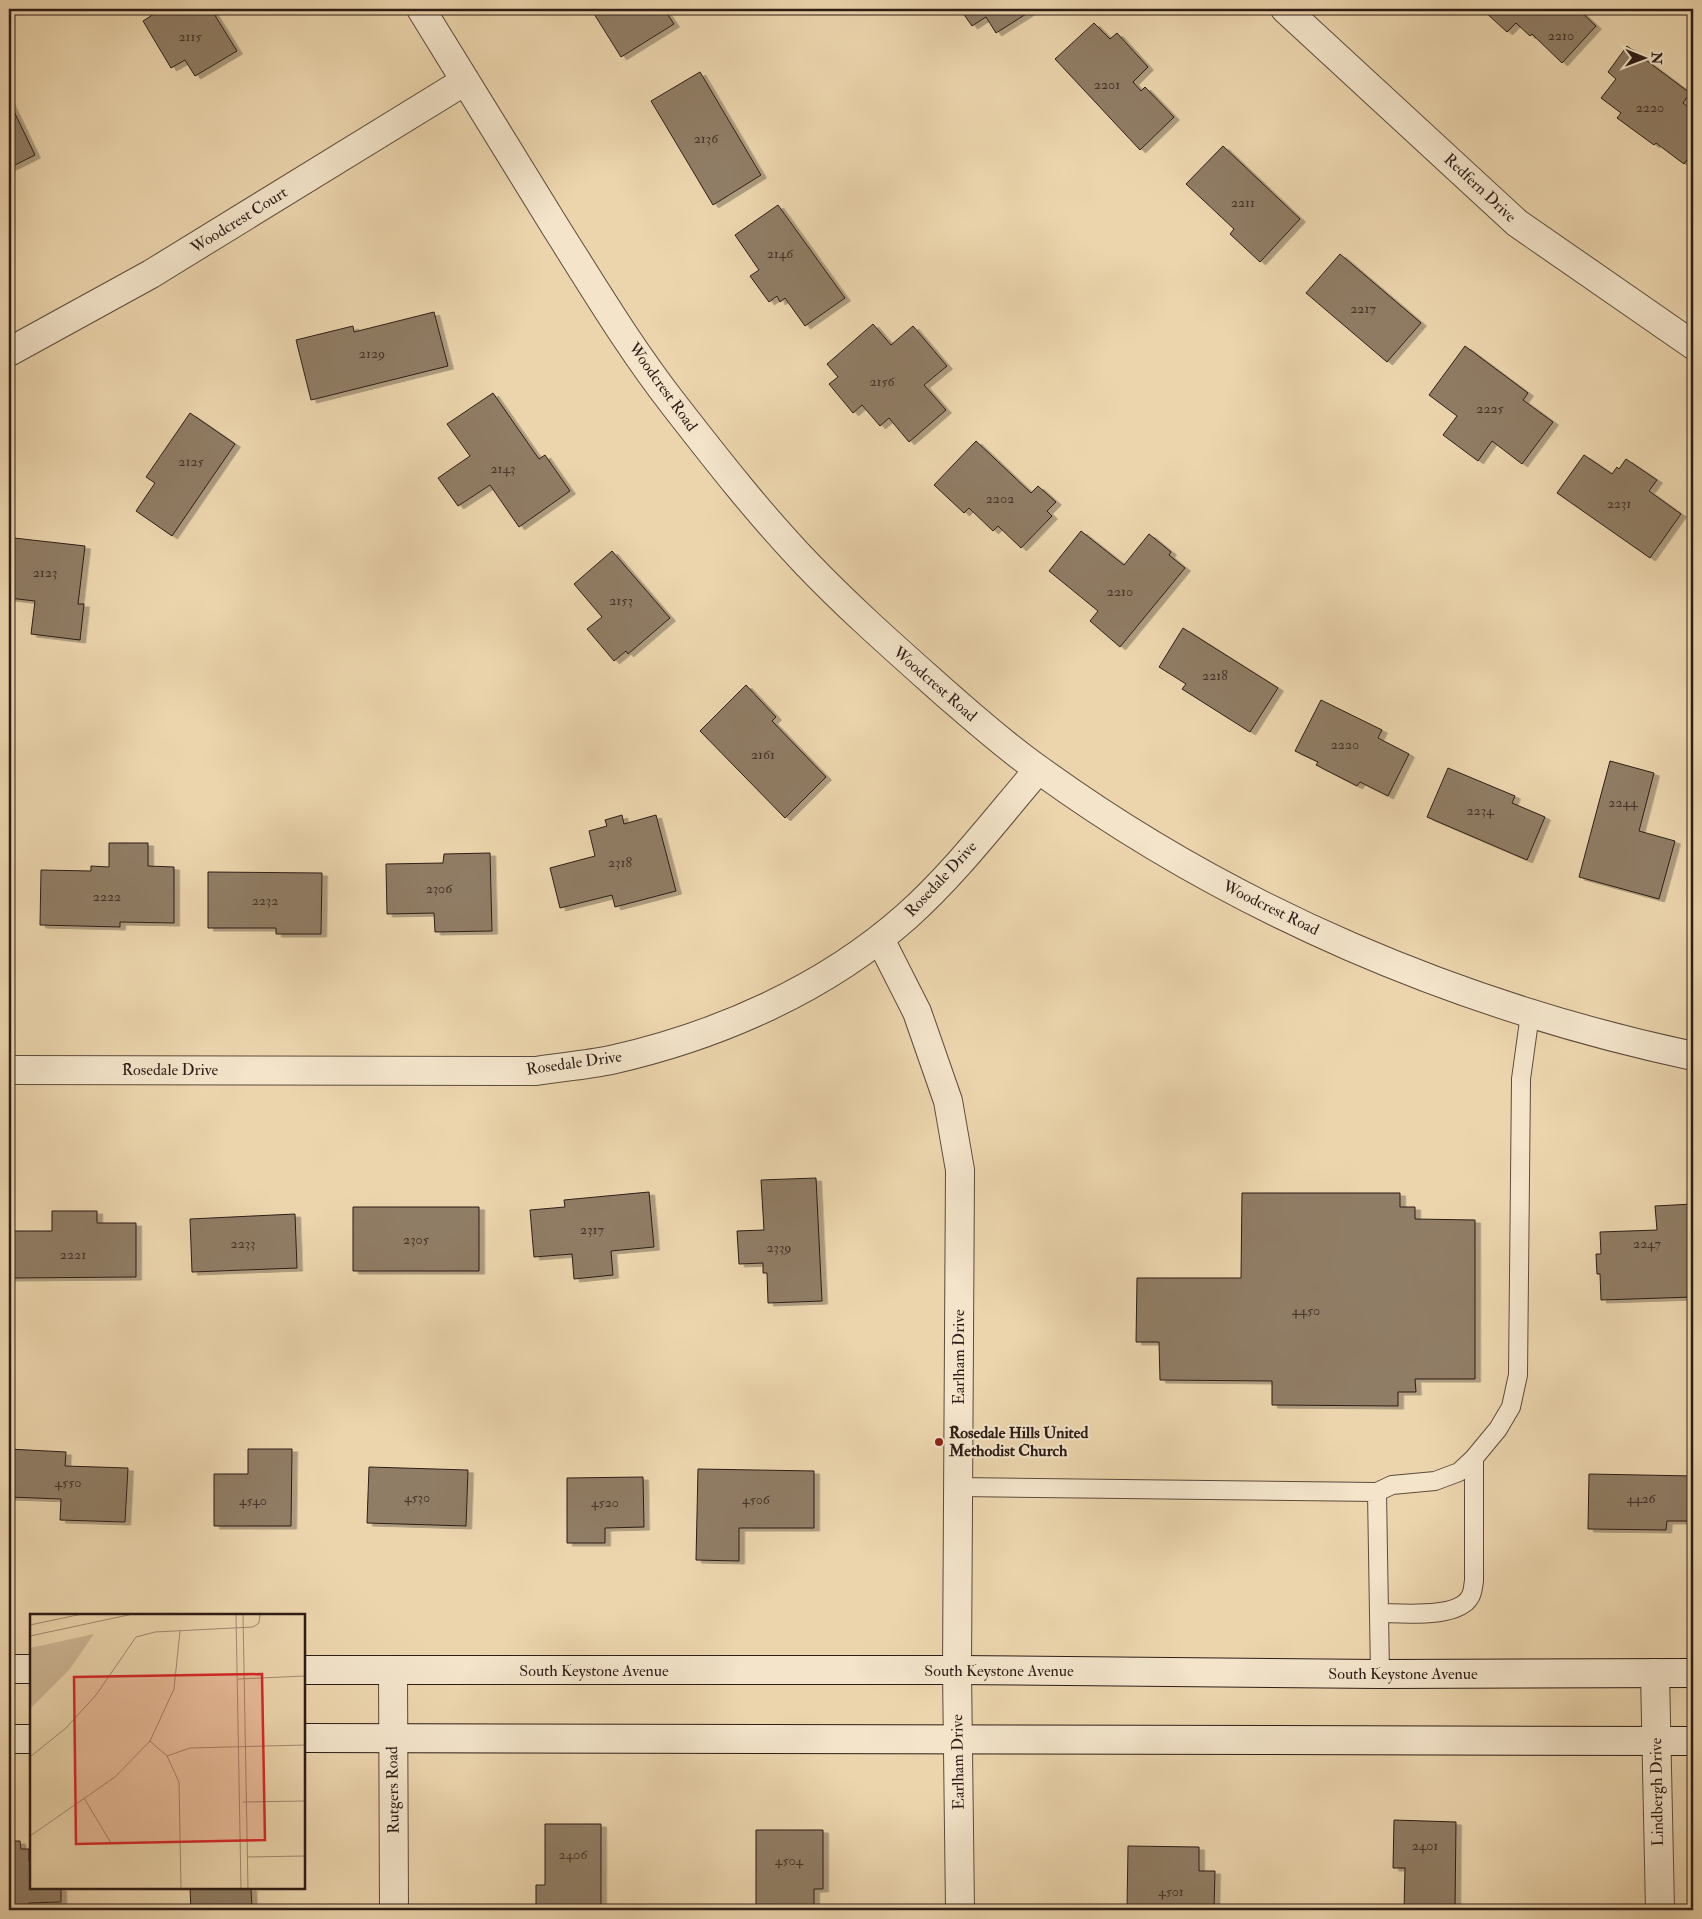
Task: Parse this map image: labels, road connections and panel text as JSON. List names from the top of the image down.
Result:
{
  "streets": {
    "street": [
      "Redfern Drive",
      "Woodcrest Court",
      "Woodcrest Road",
      "Rosedale Drive",
      "Earlham Drive",
      "South Keystone Avenue",
      "Rutgers Road",
      "Lindbergh Drive"
    ]
  },
  "crossings": [
    ["Woodcrest Court", "Woodcrest Road"],
    ["Woodcrest Road", "Rosedale Drive"],
    ["Rosedale Drive", "Earlham Drive"],
    ["Earlham Drive", "South Keystone Avenue"],
    ["South Keystone Avenue", "Rutgers Road"],
    ["South Keystone Avenue", "Lindbergh Drive"]
  ],
  "places": ["Rosedale Hills United Methodist Church"],
  "house_numbers": [
    "2210",
    "2115",
    "2201",
    "2220",
    "2136",
    "2211",
    "2146",
    "2217",
    "2129",
    "2156",
    "2225",
    "2125",
    "2143",
    "2202",
    "2231",
    "2123",
    "2210",
    "2153",
    "2218",
    "2220",
    "2161",
    "2244",
    "2234",
    "2318",
    "2306",
    "2222",
    "2232",
    "2317",
    "2305",
    "2233",
    "2247",
    "2339",
    "2221",
    "4450",
    "4550",
    "4530",
    "4426",
    "4506",
    "4540",
    "4520",
    "2401",
    "2406",
    "4504",
    "4501"
  ],
  "north": "right"
}
